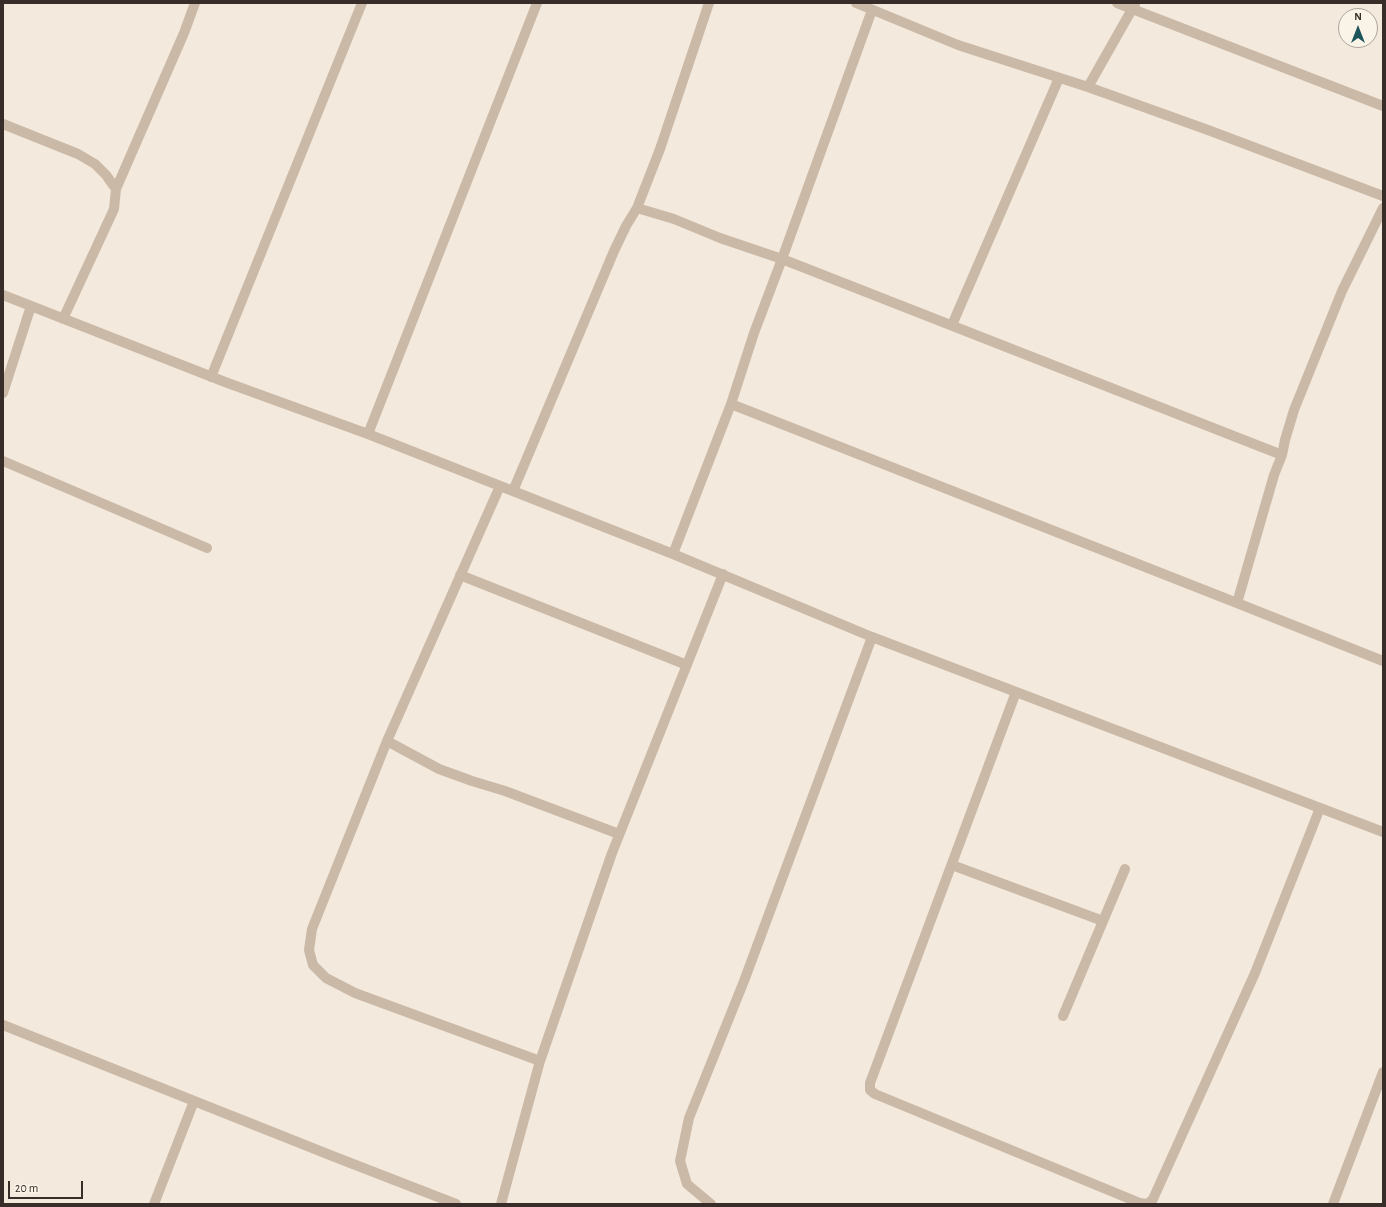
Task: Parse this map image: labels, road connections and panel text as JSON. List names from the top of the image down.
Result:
{
  "scale_bar": "20 m",
  "north": "top"
}
